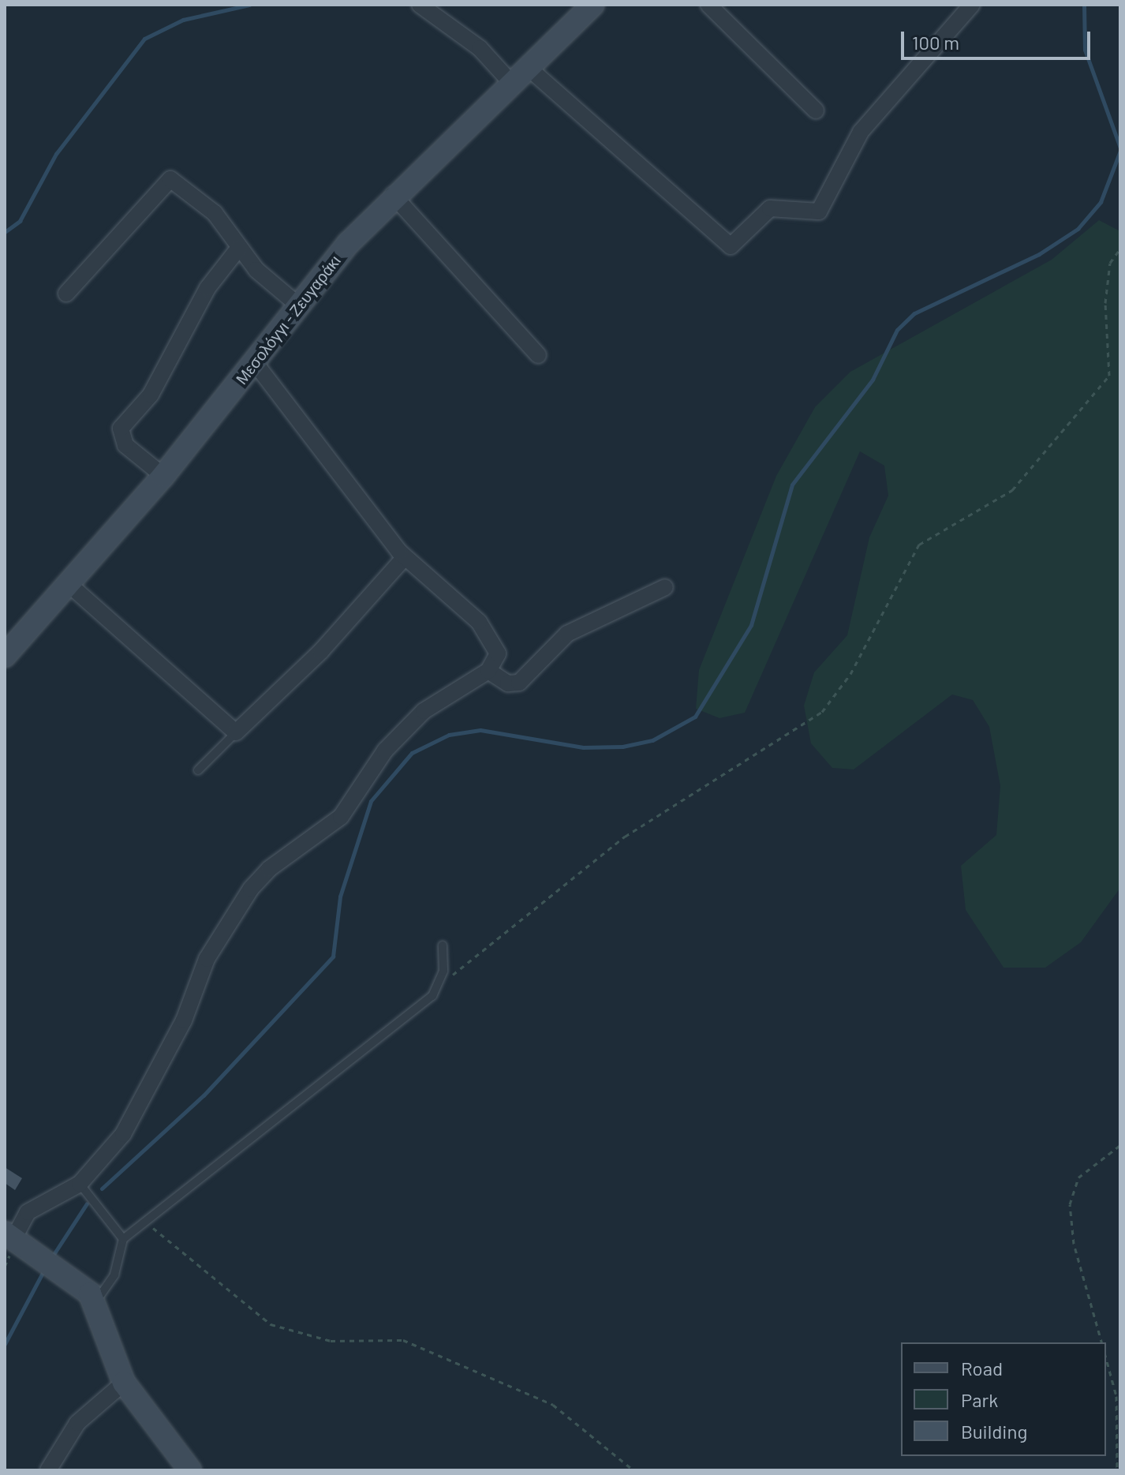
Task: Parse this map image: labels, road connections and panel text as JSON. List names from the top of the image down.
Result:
{
  "streets": {
    "main road": ["Μεσολόγγι - Ζευγαράκι"]
  },
  "legend": ["Road", "Park", "Building"],
  "scale_bar": "100 m"
}
